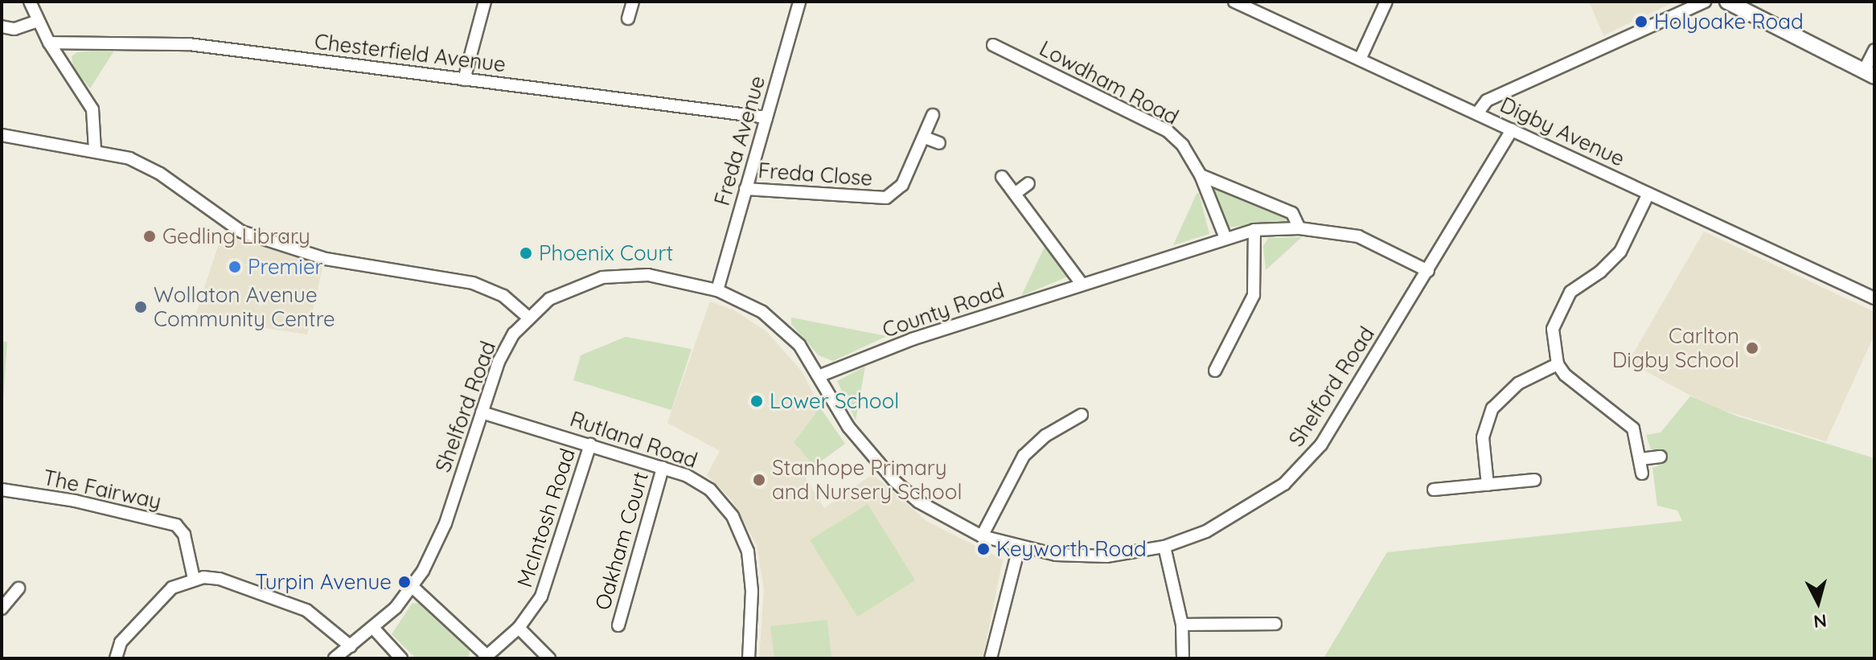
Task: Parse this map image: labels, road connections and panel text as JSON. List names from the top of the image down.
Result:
{
  "streets": {
    "street": [
      "Chesterfield Avenue",
      "Lowdham Road",
      "Digby Avenue",
      "Freda Avenue",
      "Freda Close",
      "County Road",
      "Shelford Road",
      "Rutland Road",
      "The Fairway",
      "McIntosh Road",
      "Oakham Court"
    ]
  },
  "crossings": [
    ["Chesterfield Avenue", "Freda Avenue"],
    ["Lowdham Road", "County Road"],
    ["Digby Avenue", "Shelford Road"],
    ["Freda Avenue", "Freda Close"],
    ["Freda Avenue", "Shelford Road"],
    ["County Road", "Shelford Road"],
    ["Shelford Road", "Rutland Road"],
    ["Rutland Road", "McIntosh Road"],
    ["Rutland Road", "Oakham Court"]
  ],
  "places": [
    "Holyoake Road",
    "Gedling Library",
    "Phoenix Court",
    "Premier",
    "Wollaton Avenue Community Centre",
    "Carlton Digby School",
    "Lower School",
    "Stanhope Primary and Nursery School",
    "Keyworth Road",
    "Turpin Avenue"
  ],
  "north": "bottom"
}
